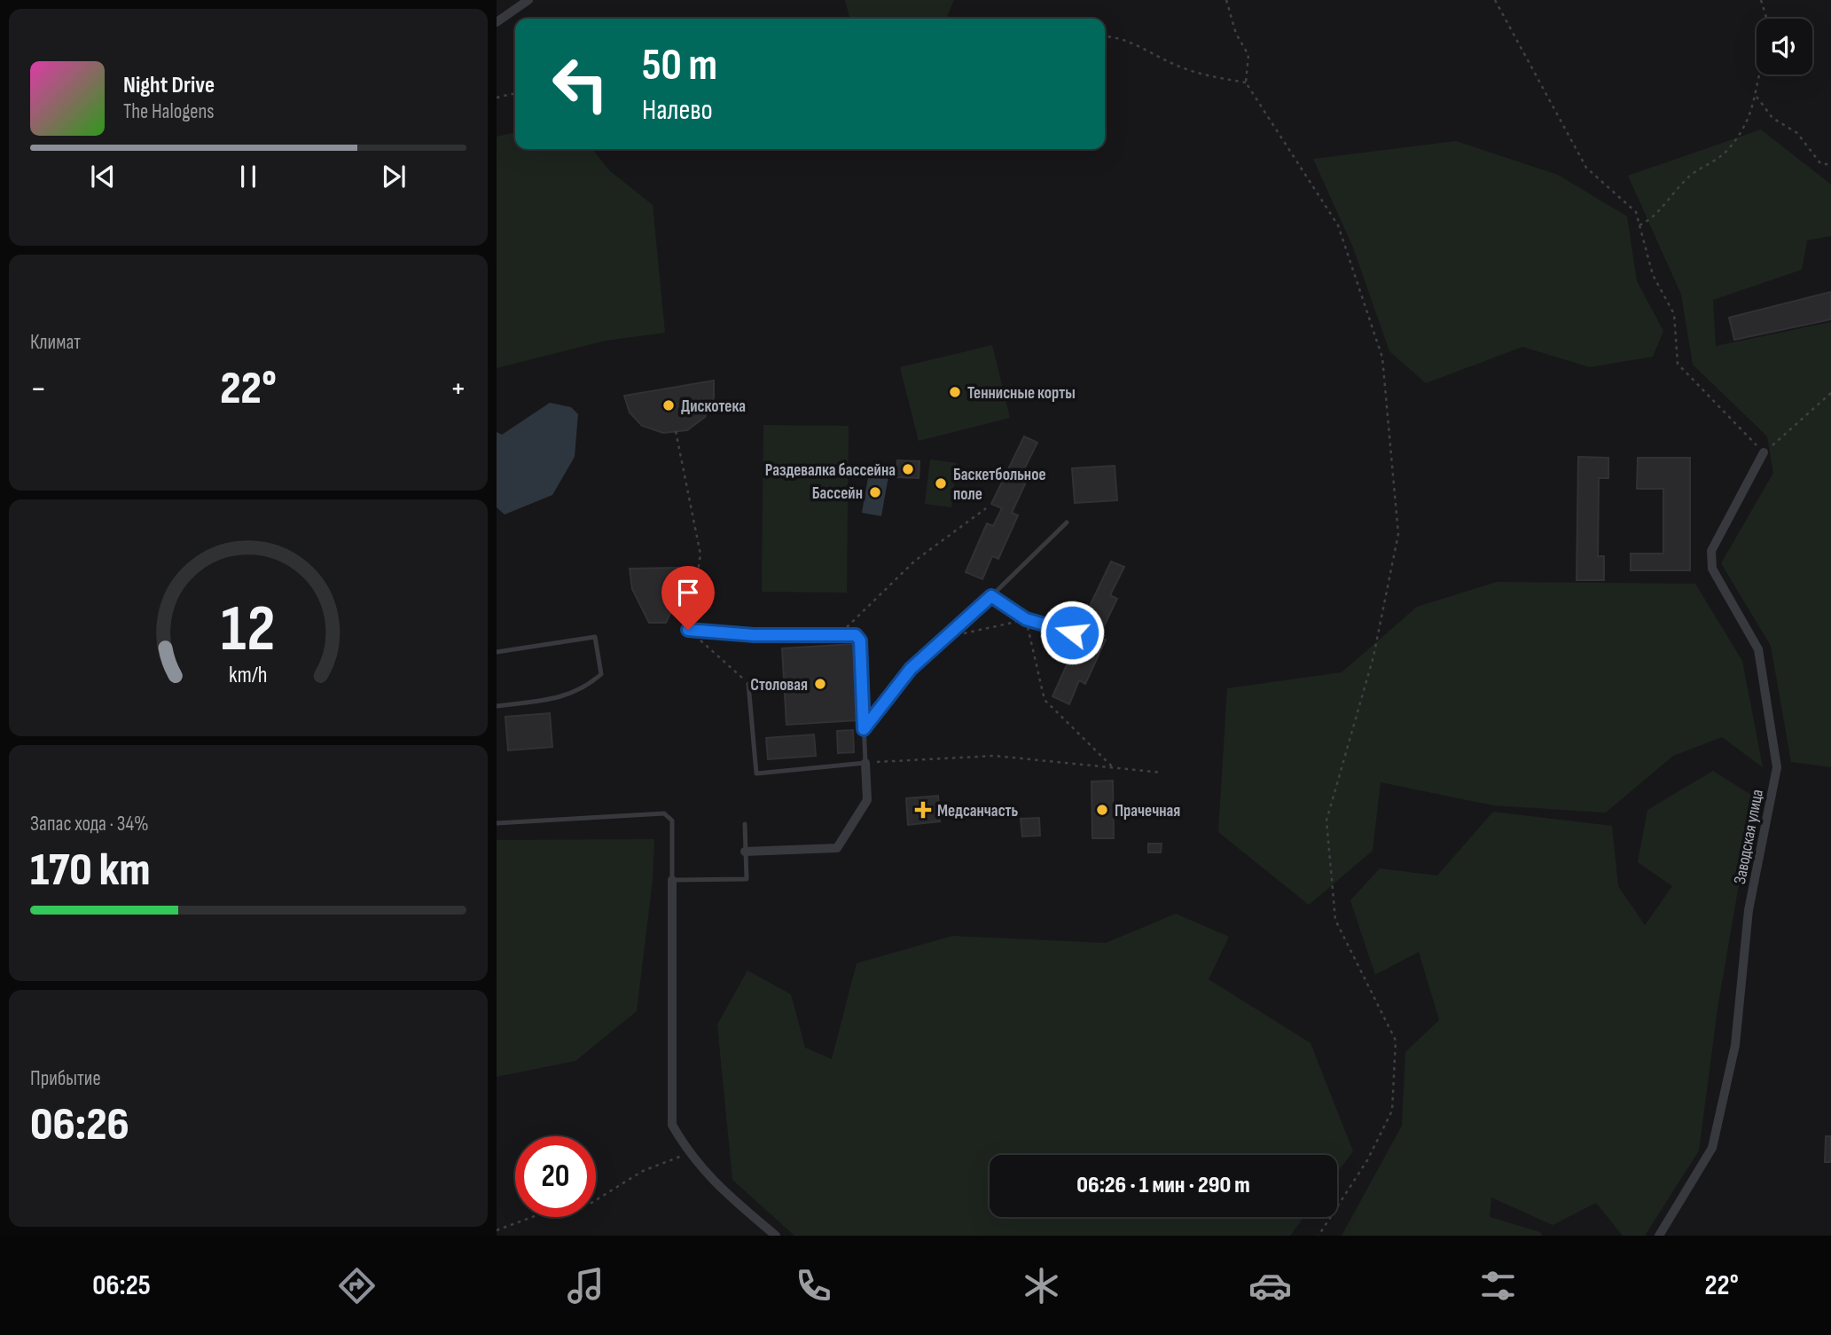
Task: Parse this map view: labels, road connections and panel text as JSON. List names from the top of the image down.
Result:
{
  "streets": {
    "street": ["Заводская улица"]
  },
  "places": {
    "other": [
      "Теннисные корты",
      "Дискотека",
      "Раздевалка бассейна",
      "Баскетбольное поле",
      "Бассейн",
      "Столовая",
      "Прачечная"
    ],
    "health": ["Медсанчасть"]
  },
  "page": {
    "turn": ["50 m", "Налево"],
    "song": ["Night Drive", "The Halogens"],
    "tile": [
      "Климат",
      ["Запас хода · 34%", "170 km"],
      ["Прибытие", "06:26"]
    ],
    "heat": ["−", "22°", "+"],
    "limit": "20",
    "trip": "06:26 · 1 мин · 290 m",
    "tabs": ["06:25", "22°"],
    "gauge": ["12", "km/h"]
  }
}
